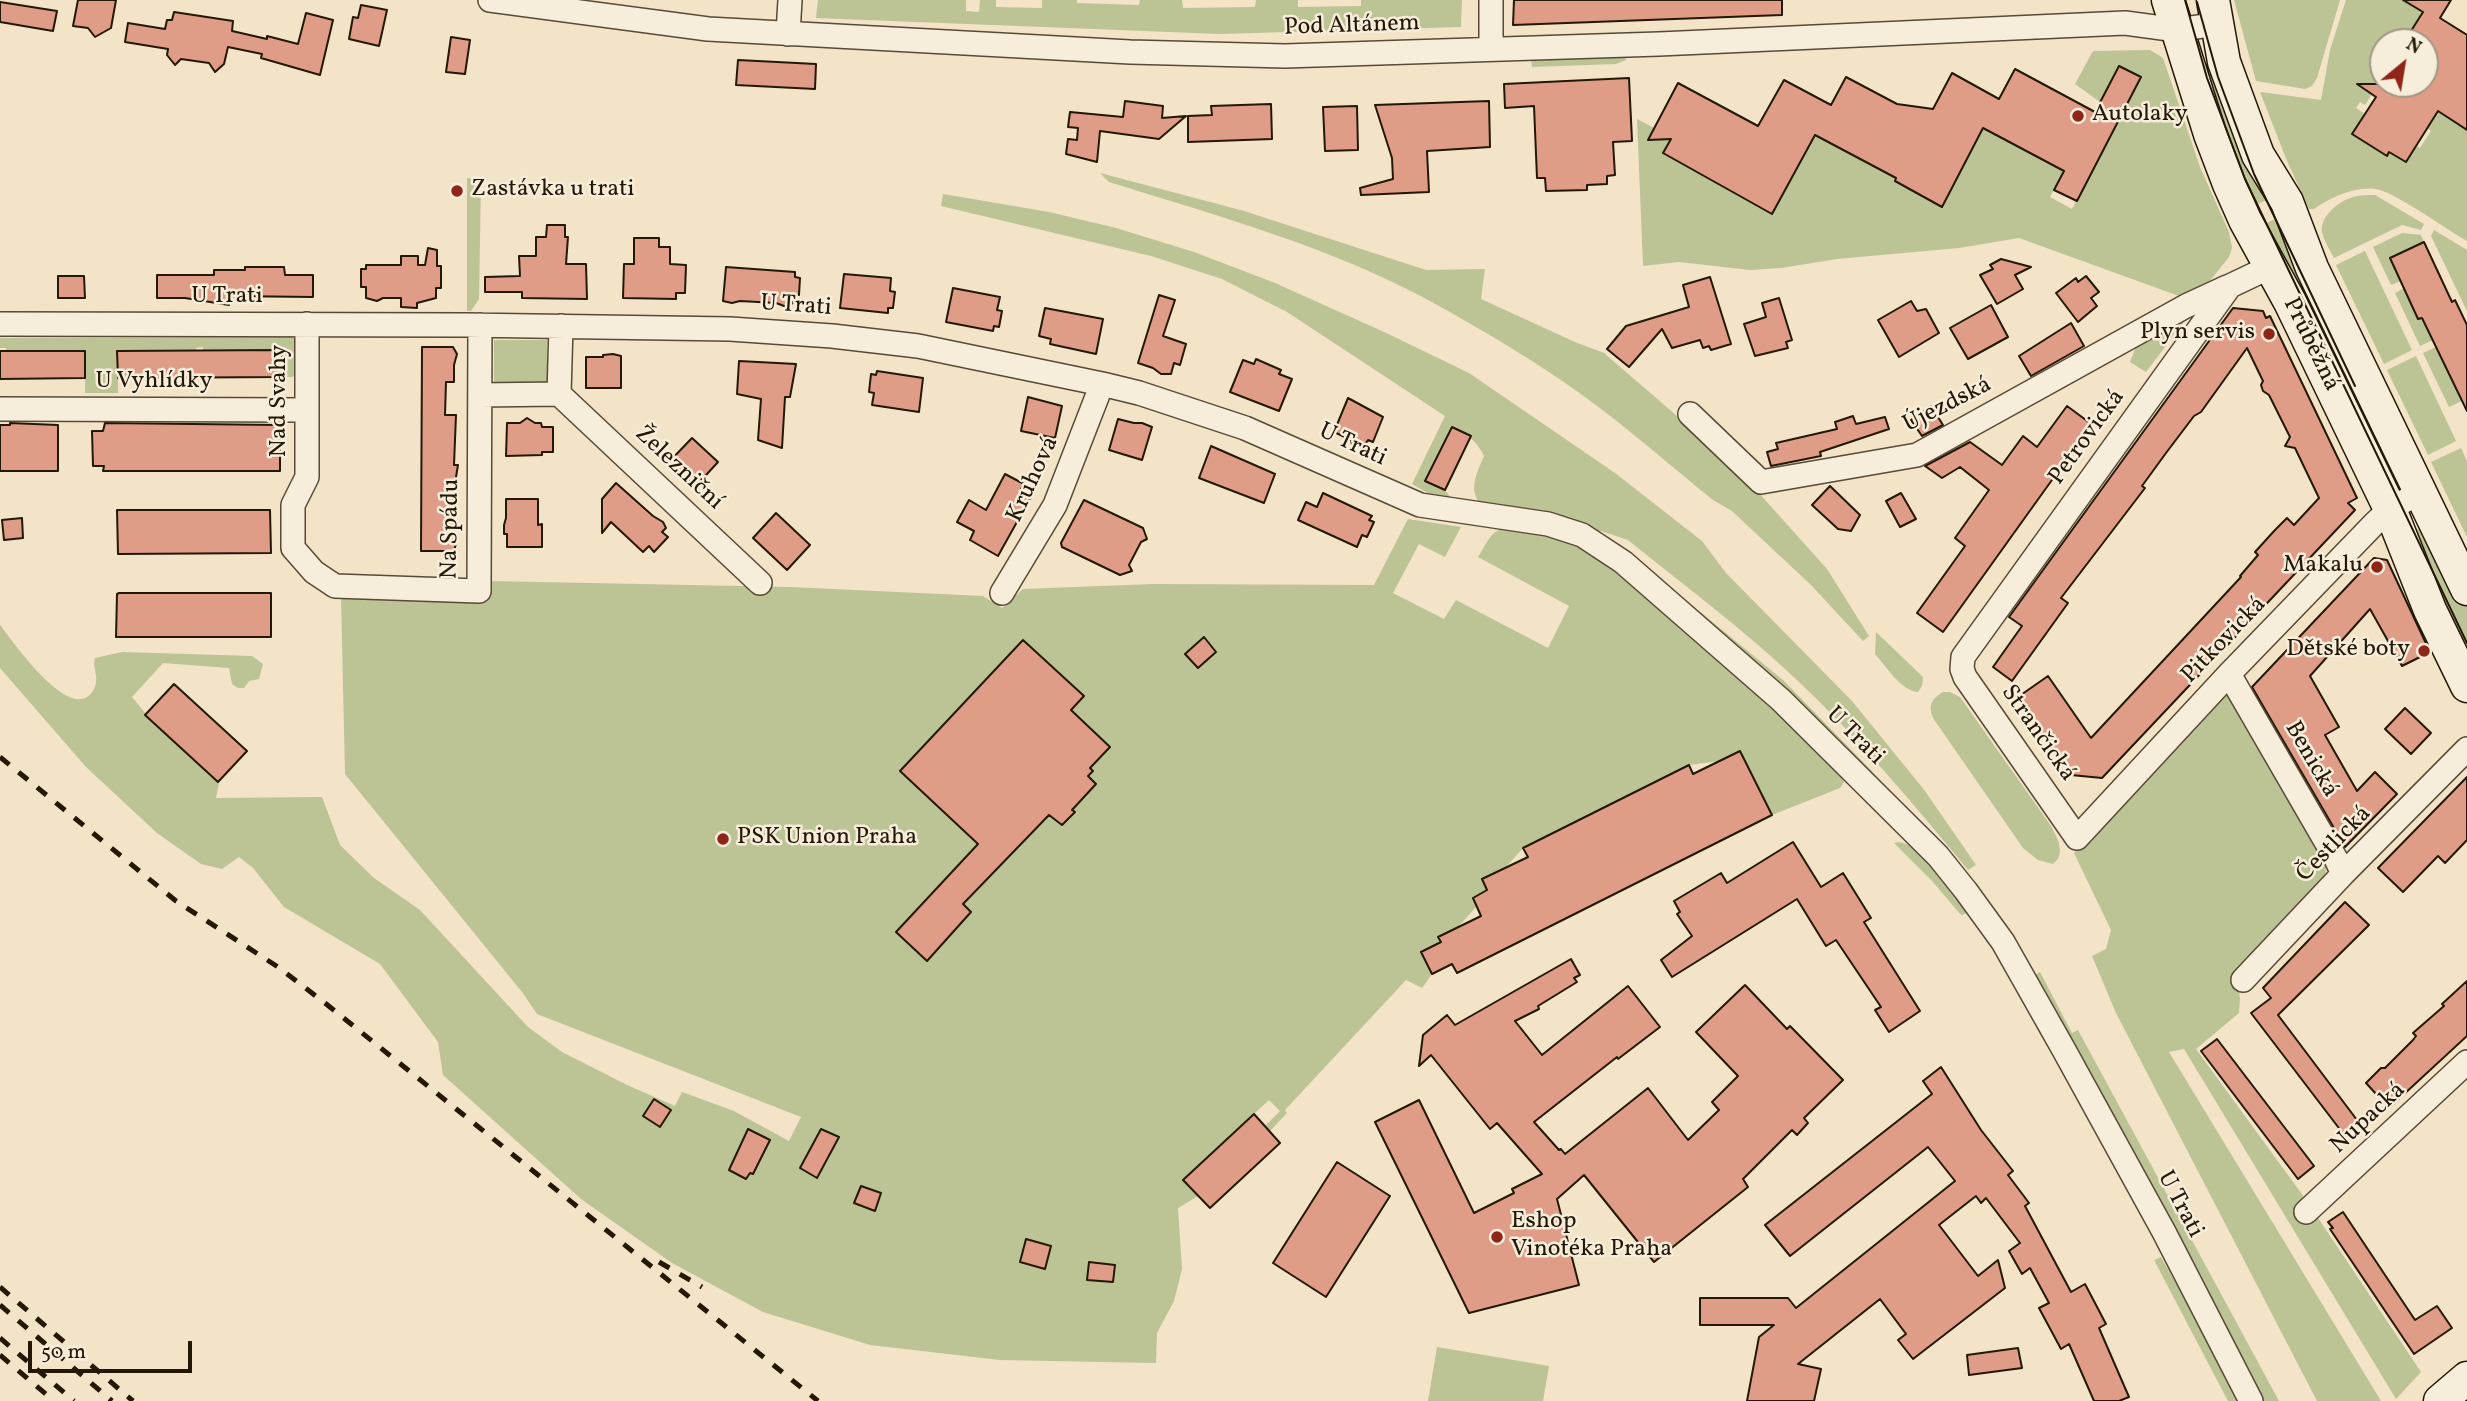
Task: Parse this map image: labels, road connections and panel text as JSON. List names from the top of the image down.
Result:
{
  "streets": {
    "main road": ["Průběžná"],
    "street": [
      "Pod Altánem",
      "U Trati",
      "U Vyhlídky",
      "Nad Svahy",
      "Újezdská",
      "Petrovická",
      "Železniční",
      "Kruhová",
      "Na Spádu",
      "Pitkovická",
      "Strančická",
      "Benická",
      "Čestlická",
      "Nupacká"
    ]
  },
  "crossings": [
    ["Pod Altánem", "Průběžná"],
    ["U Trati", "Nad Svahy"],
    ["U Trati", "Kruhová"],
    ["U Trati", "Na Spádu"],
    ["Průběžná", "Petrovická"],
    ["Průběžná", "Pitkovická"],
    ["U Vyhlídky", "Nad Svahy"],
    ["Nad Svahy", "Na Spádu"],
    ["Újezdská", "Petrovická"],
    ["Petrovická", "Strančická"],
    ["Pitkovická", "Strančická"],
    ["Pitkovická", "Benická"],
    ["Benická", "Čestlická"]
  ],
  "places": [
    "Autolaky",
    "Zastávka u trati",
    "Plyn servis",
    "Makalu",
    "Dětské boty",
    "PSK Union Praha",
    "Eshop Vinotéka Praha"
  ],
  "scale_bar": "50 m",
  "north": "top right"
}
